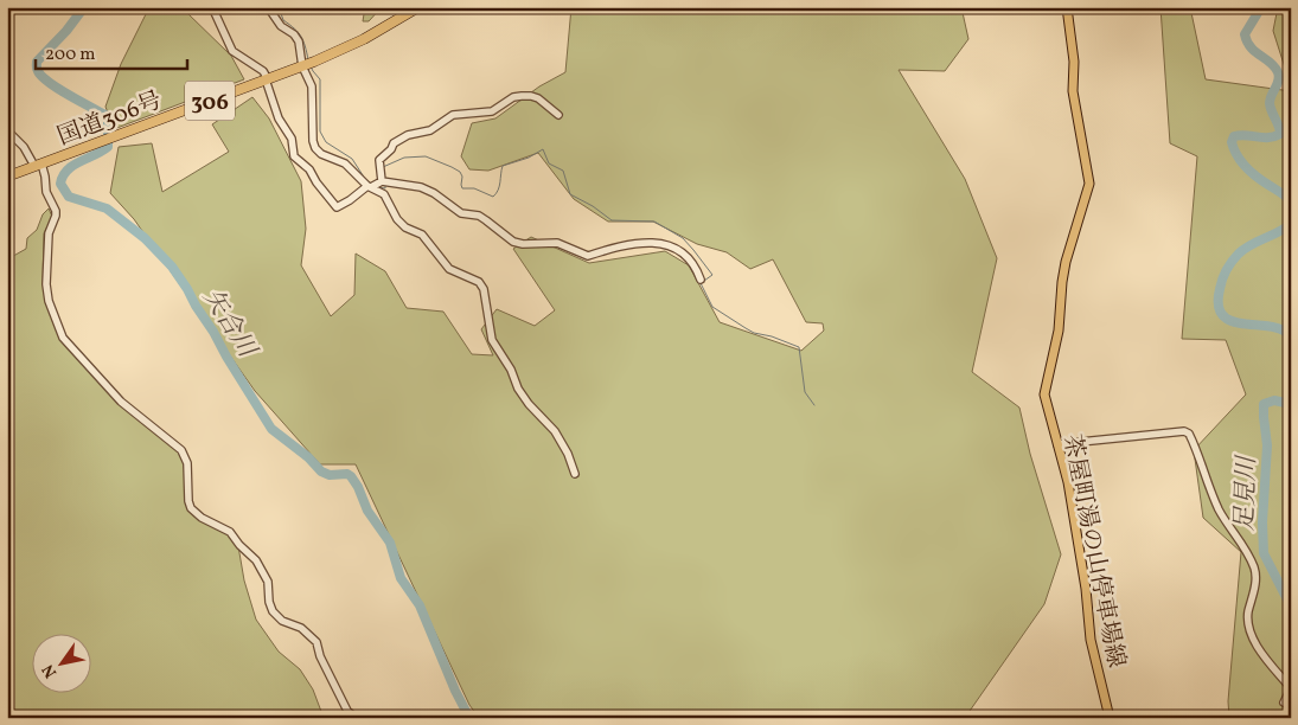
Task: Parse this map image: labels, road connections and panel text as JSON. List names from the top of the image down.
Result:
{
  "streets": {
    "highway": ["306", "国道306号"],
    "main road": ["茶屋町湯の山停車場線"]
  },
  "water": ["矢合川", "足見川"],
  "scale_bar": "200 m",
  "north": "bottom left"
}
